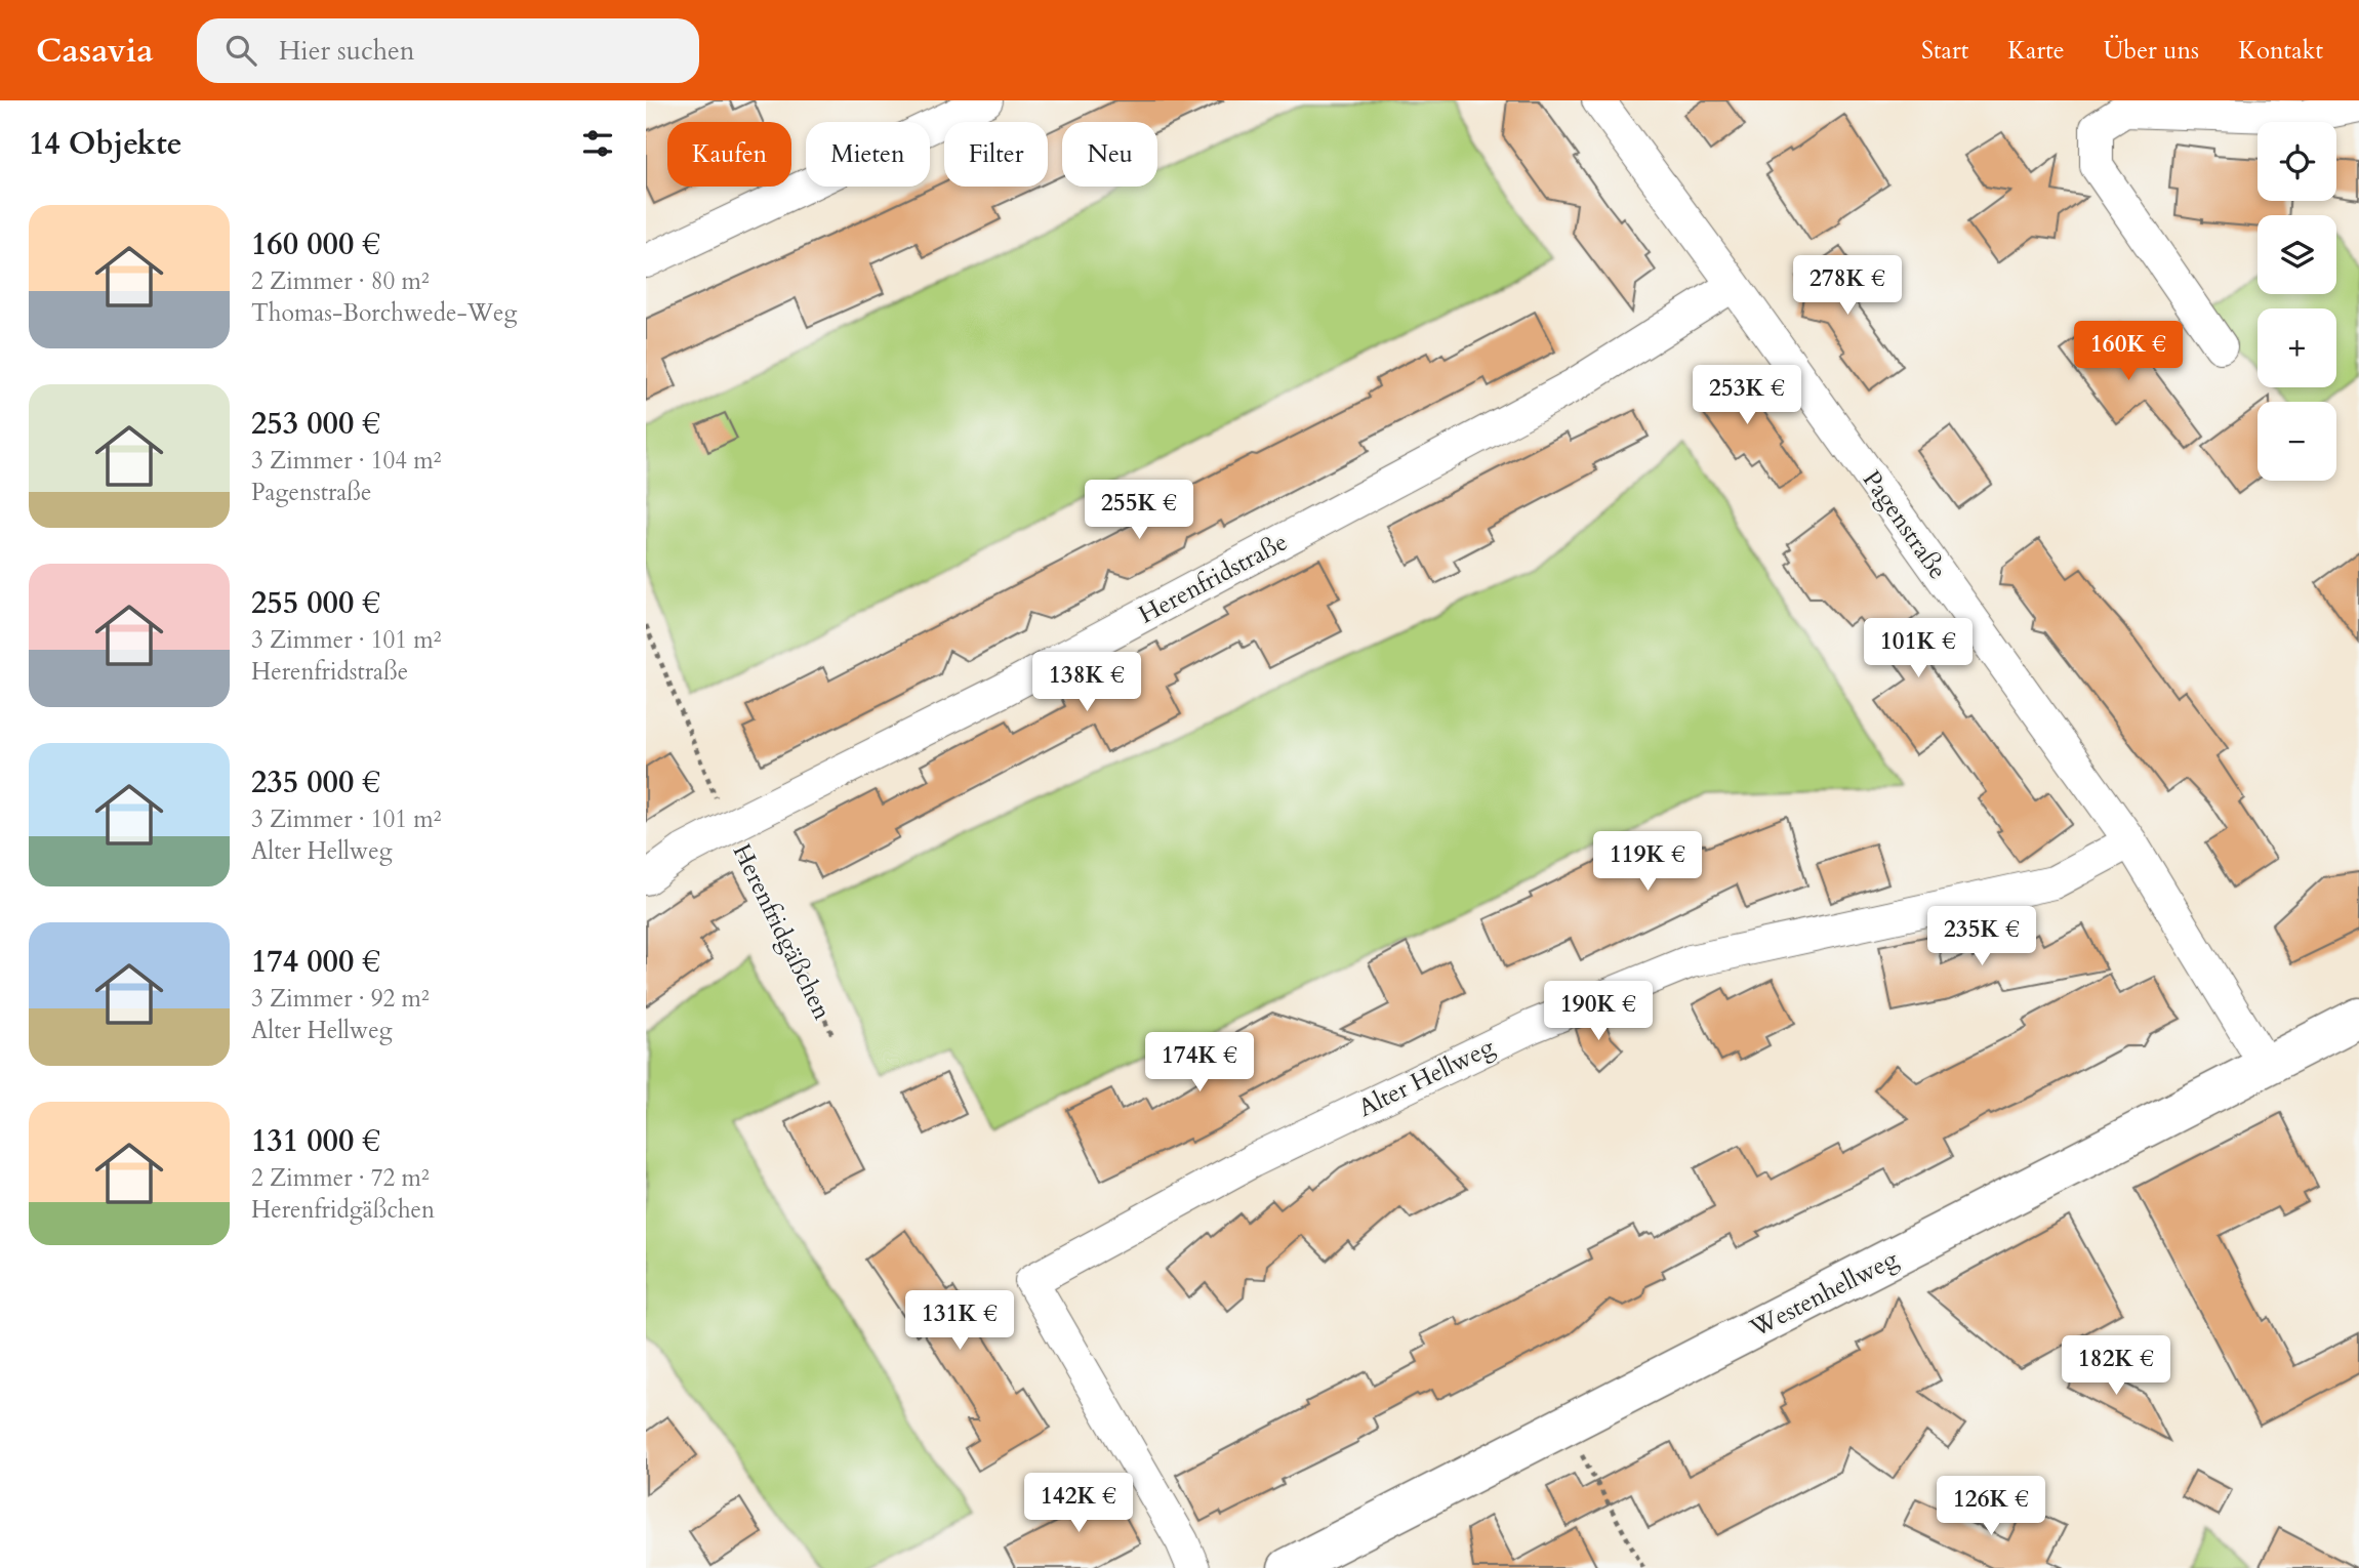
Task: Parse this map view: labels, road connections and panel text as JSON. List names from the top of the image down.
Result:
{
  "streets": {
    "street": [
      "Pagenstraße",
      "Herenfridstraße",
      "Alter Hellweg",
      "Westenhellweg"
    ],
    "path": ["Herenfridgäßchen"]
  },
  "crossings": [
    ["Pagenstraße", "Herenfridstraße"],
    ["Pagenstraße", "Alter Hellweg"],
    ["Pagenstraße", "Westenhellweg"],
    ["Herenfridstraße", "Herenfridgäßchen"]
  ],
  "page": {
    "header": "Casavia",
    "search": "Hier suchen",
    "nav": [
      "Start",
      "Karte",
      "Über uns",
      "Kontakt"
    ],
    "heading": "14 Objekte",
    "map_buttons": ["+", "−"],
    "chip": [
      "Kaufen",
      "Mieten",
      "Filter",
      "Neu"
    ],
    "list": [
      {
        "name": "160 000 €",
        "note": "2 Zimmer · 80 m² · Thomas-Borchwede-Weg"
      },
      {
        "name": "253 000 €",
        "note": "3 Zimmer · 104 m² · Pagenstraße"
      },
      {
        "name": "255 000 €",
        "note": "3 Zimmer · 101 m² · Herenfridstraße"
      },
      {
        "name": "235 000 €",
        "note": "3 Zimmer · 101 m² · Alter Hellweg"
      },
      {
        "name": "174 000 €",
        "note": "3 Zimmer · 92 m² · Alter Hellweg"
      },
      {
        "name": "131 000 €",
        "note": "2 Zimmer · 72 m² · Herenfridgäßchen"
      }
    ],
    "price": [
      "278K €",
      "160K €",
      "253K €",
      "255K €",
      "101K €",
      "138K €",
      "119K €",
      "235K €",
      "190K €",
      "174K €",
      "131K €",
      "182K €",
      "142K €",
      "126K €"
    ]
  }
}
